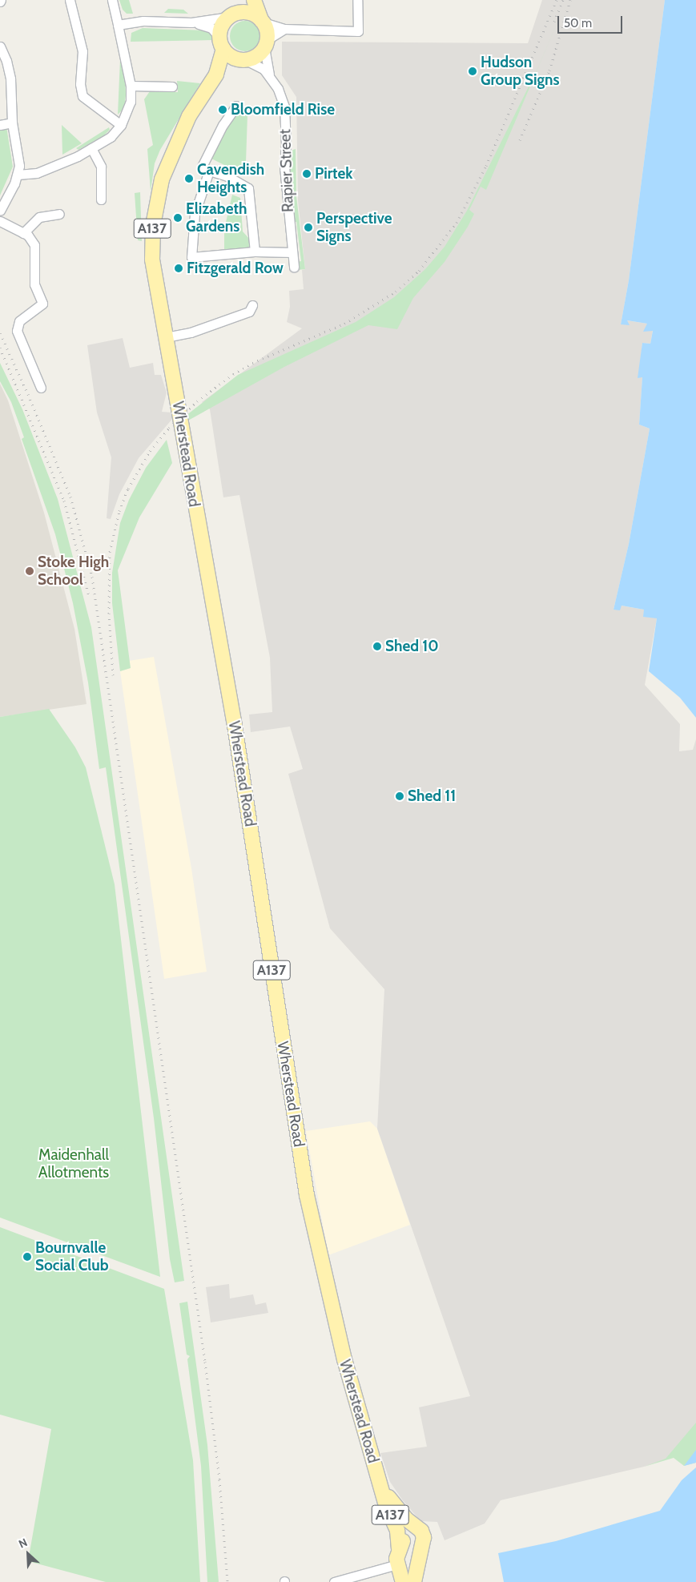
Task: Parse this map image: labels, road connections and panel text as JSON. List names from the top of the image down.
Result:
{
  "streets": {
    "main road": ["A137", "Wherstead Road"],
    "street": ["Rapier Street"]
  },
  "crossings": [
    ["Rapier Street", "A137"],
    ["Rapier Street", "Wherstead Road"],
    ["A137", "Wherstead Road"]
  ],
  "parks": ["Maidenhall Allotments"],
  "places": [
    "Hudson Group Signs",
    "Bloomfield Rise",
    "Pirtek",
    "Cavendish Heights",
    "Elizabeth Gardens",
    "Perspective Signs",
    "Fitzgerald Row",
    "Stoke High School",
    "Shed 10",
    "Shed 11",
    "Bournvalle Social Club"
  ],
  "scale_bar": "50 m",
  "north": "top left"
}
